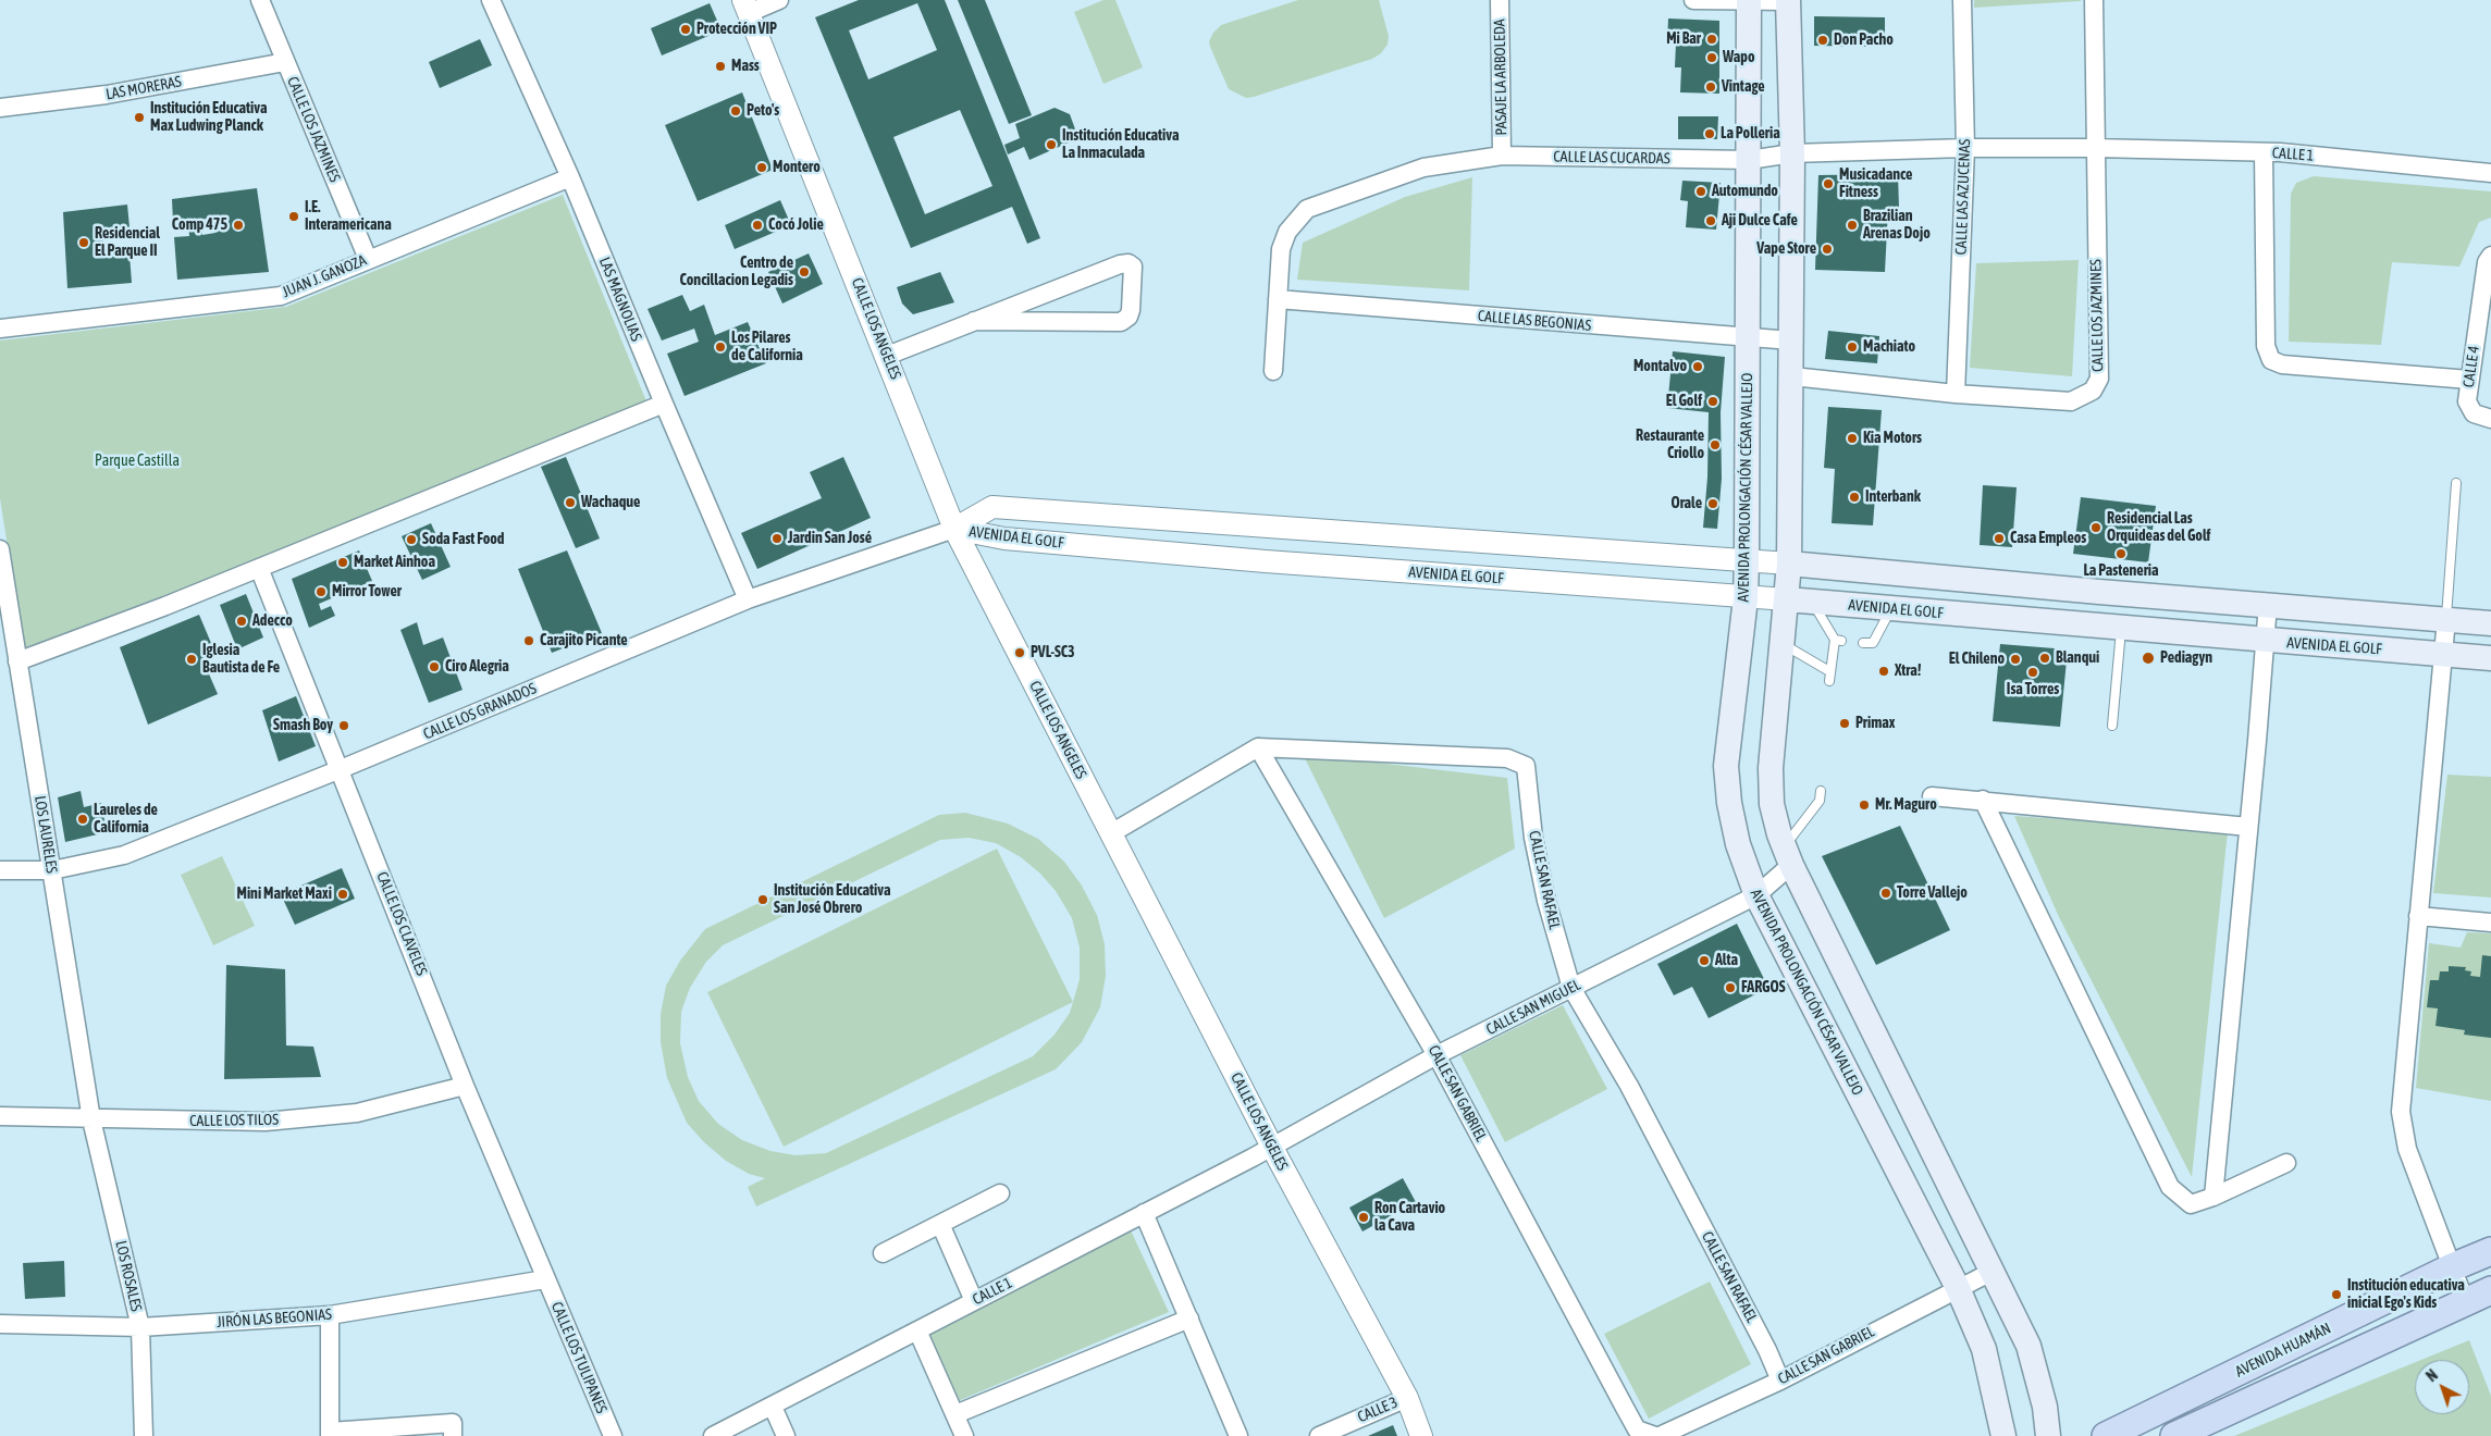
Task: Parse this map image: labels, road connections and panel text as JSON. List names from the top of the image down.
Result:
{
  "streets": {
    "main road": ["AVENIDA PROLONGACIÓN CÉSAR VALLEJO", "AVENIDA EL GOLF", "AVENIDA HUAMÁN"],
    "street": [
      "PASAJE LA ARBOLEDA",
      "LAS MORERAS",
      "CALLE LOS JAZMINES",
      "CALLE 1",
      "CALLE LAS CUCARDAS",
      "CALLE LAS AZUCENAS",
      "JUAN J. GANOZA",
      "LAS MAGNOLIAS",
      "CALLE LAS BEGONIAS",
      "CALLE LOS ANGELES",
      "CALLE 4",
      "CALLE LOS GRANADOS",
      "LOS LAURELES",
      "CALLE SAN RAFAEL",
      "CALLE LOS CLAVELES",
      "CALLE SAN MIGUEL",
      "CALLE SAN GABRIEL",
      "CALLE LOS TILOS",
      "LOS ROSALES",
      "JIRÓN LAS BEGONIAS",
      "CALLE LOS TULIPANES",
      "CALLE 3"
    ]
  },
  "crossings": [
    ["PASAJE LA ARBOLEDA", "CALLE LAS CUCARDAS"],
    ["LAS MORERAS", "CALLE LOS JAZMINES"],
    ["CALLE LOS JAZMINES", "CALLE 1"],
    ["CALLE LOS JAZMINES", "CALLE LAS CUCARDAS"],
    ["CALLE LOS JAZMINES", "CALLE LAS AZUCENAS"],
    ["CALLE LOS JAZMINES", "JUAN J. GANOZA"],
    ["CALLE 1", "CALLE LAS CUCARDAS"],
    ["CALLE 1", "CALLE LOS ANGELES"],
    ["CALLE 1", "CALLE SAN MIGUEL"],
    ["CALLE LAS CUCARDAS", "CALLE LAS AZUCENAS"],
    ["CALLE LAS CUCARDAS", "CALLE LAS BEGONIAS"],
    ["CALLE LAS CUCARDAS", "AVENIDA PROLONGACIÓN CÉSAR VALLEJO"],
    ["JUAN J. GANOZA", "LAS MAGNOLIAS"],
    ["LAS MAGNOLIAS", "CALLE LOS GRANADOS"],
    ["CALLE LAS BEGONIAS", "AVENIDA PROLONGACIÓN CÉSAR VALLEJO"],
    ["CALLE LOS ANGELES", "AVENIDA EL GOLF"],
    ["CALLE LOS ANGELES", "CALLE LOS GRANADOS"],
    ["CALLE LOS ANGELES", "CALLE SAN MIGUEL"],
    ["CALLE LOS ANGELES", "CALLE 3"],
    ["AVENIDA PROLONGACIÓN CÉSAR VALLEJO", "AVENIDA EL GOLF"],
    ["AVENIDA PROLONGACIÓN CÉSAR VALLEJO", "CALLE SAN MIGUEL"],
    ["AVENIDA PROLONGACIÓN CÉSAR VALLEJO", "CALLE SAN GABRIEL"],
    ["AVENIDA EL GOLF", "CALLE LOS GRANADOS"],
    ["CALLE LOS GRANADOS", "LOS LAURELES"],
    ["CALLE LOS GRANADOS", "CALLE LOS CLAVELES"],
    ["LOS LAURELES", "CALLE LOS TILOS"],
    ["LOS LAURELES", "LOS ROSALES"],
    ["CALLE SAN RAFAEL", "CALLE SAN MIGUEL"],
    ["CALLE SAN RAFAEL", "CALLE SAN GABRIEL"],
    ["CALLE LOS CLAVELES", "CALLE LOS TILOS"],
    ["CALLE LOS CLAVELES", "JIRÓN LAS BEGONIAS"],
    ["CALLE LOS CLAVELES", "CALLE LOS TULIPANES"],
    ["CALLE SAN MIGUEL", "CALLE SAN GABRIEL"],
    ["CALLE LOS TILOS", "LOS ROSALES"],
    ["LOS ROSALES", "JIRÓN LAS BEGONIAS"],
    ["JIRÓN LAS BEGONIAS", "CALLE LOS TULIPANES"]
  ],
  "parks": ["Parque Castilla"],
  "places": [
    "Protección VIP",
    "Mi Bar",
    "Don Pacho",
    "Wapo",
    "Mass",
    "Vintage",
    "Peto's",
    "Institución Educativa Max Ludwing Planck",
    "La Polleria",
    "Institución Educativa La Inmaculada",
    "Montero",
    "Musicadance Fitness",
    "Automundo",
    "I.E. Interamericana",
    "Aji Dulce Cafe",
    "Comp 475",
    "Cocó Jolie",
    "Brazilian Arenas Dojo",
    "Residencial El Parque II",
    "Vape Store",
    "Centro de Concillacion Legadis",
    "Los Pilares de California",
    "Machiato",
    "Montalvo",
    "El Golf",
    "Kia Motors",
    "Restaurante Criollo",
    "Interbank",
    "Wachaque",
    "Orale",
    "Residencial Las Orquideas del Golf",
    "Jardin San José",
    "Casa Empleos",
    "Soda Fast Food",
    "La Pasteneria",
    "Market Ainhoa",
    "Mirror Tower",
    "Adecco",
    "Carajito Picante",
    "PVL-SC3",
    "Blanqui",
    "Pediagyn",
    "Iglesia Bautista de Fe",
    "El Chileno",
    "Ciro Alegria",
    "Xtra!",
    "Isa Torres",
    "Primax",
    "Smash Boy",
    "Mr. Maguro",
    "Laureles de California",
    "Torre Vallejo",
    "Mini Market Maxi",
    "Institución Educativa San José Obrero",
    "Alta",
    "FARGOS",
    "Ron Cartavio la Cava",
    "Institución educativa inicial Ego's Kids"
  ],
  "north": "top left"
}
